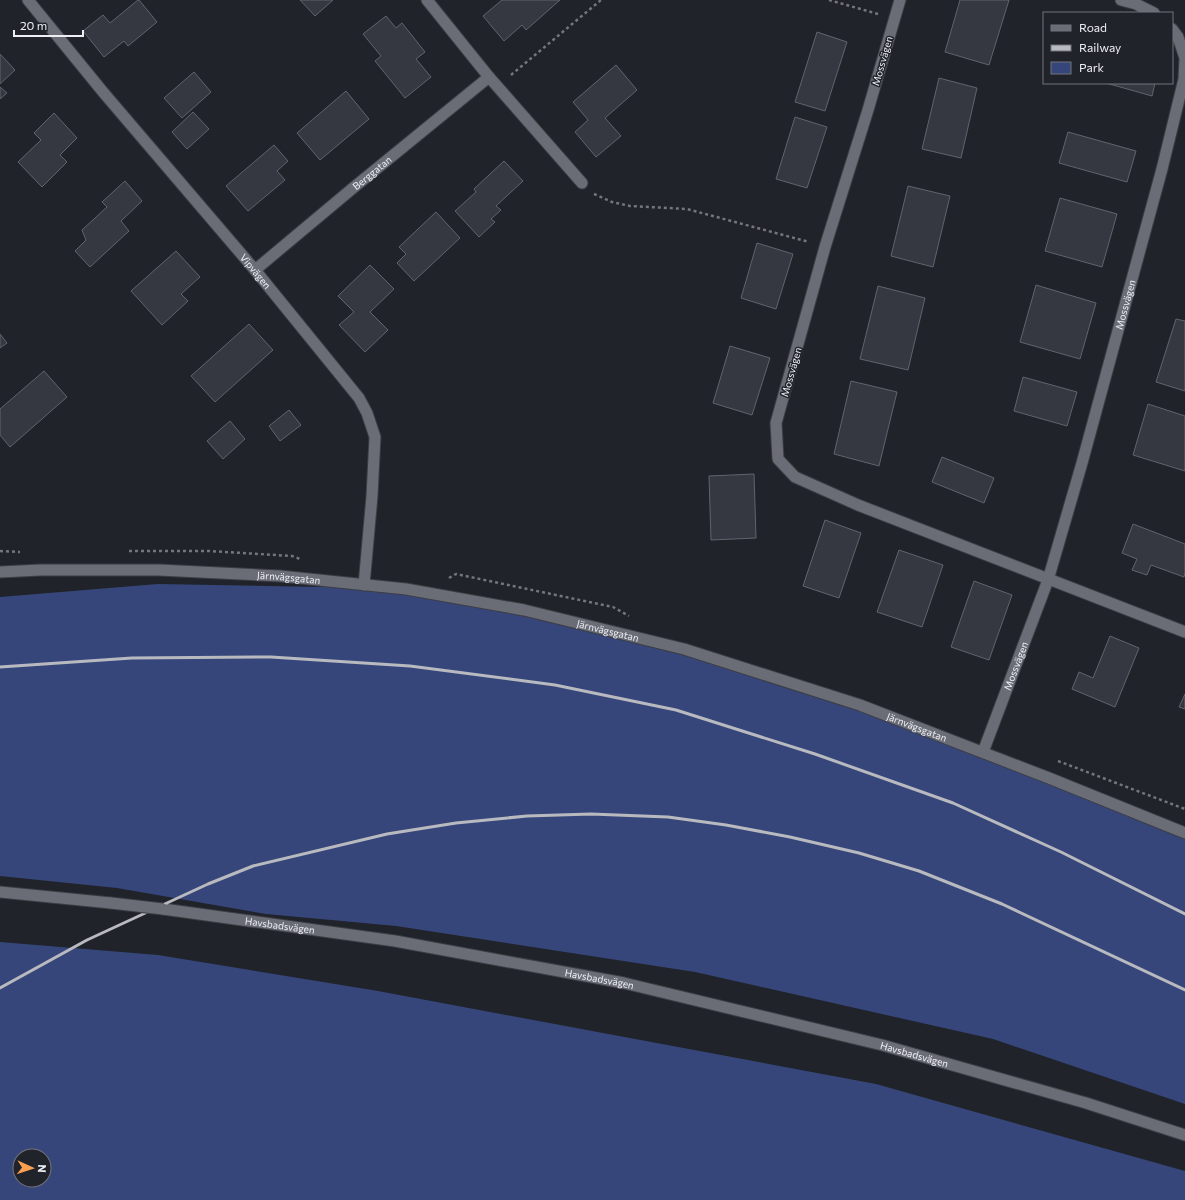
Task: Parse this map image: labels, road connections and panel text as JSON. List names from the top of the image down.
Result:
{
  "streets": {
    "street": [
      "Mossvägen",
      "Berggatan",
      "Vipvägen",
      "Järnvägsgatan",
      "Havsbadsvägen"
    ]
  },
  "crossings": [
    ["Mossvägen", "Järnvägsgatan"],
    ["Berggatan", "Vipvägen"],
    ["Vipvägen", "Järnvägsgatan"]
  ],
  "legend": ["Road", "Railway", "Park"],
  "scale_bar": "20 m",
  "north": "right"
}
